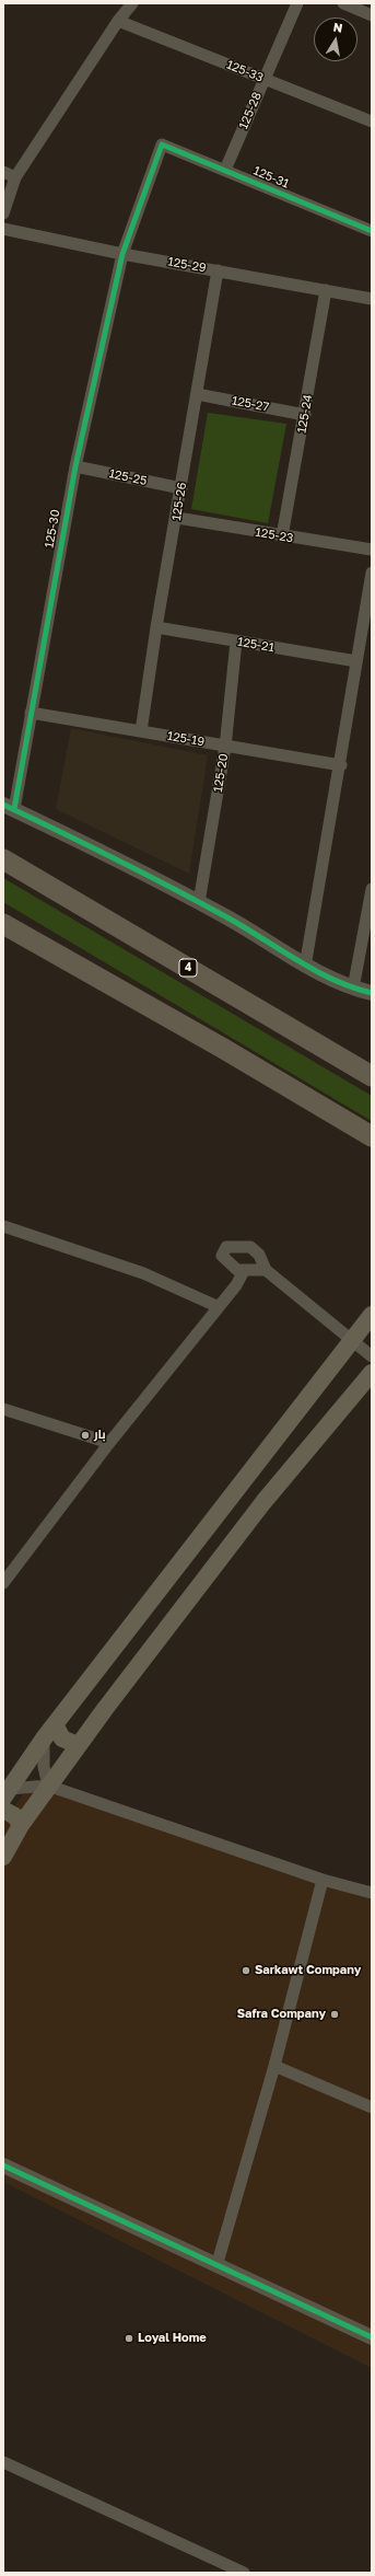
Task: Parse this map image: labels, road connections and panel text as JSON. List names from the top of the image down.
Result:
{
  "streets": {
    "highway": ["4"],
    "street": [
      "125-33",
      "125-28",
      "125-31",
      "125-29",
      "125-27",
      "125-24",
      "125-25",
      "125-26",
      "125-30",
      "125-23",
      "125-21",
      "125-19",
      "125-20"
    ]
  },
  "crossings": [
    ["125-33", "125-28"],
    ["125-28", "125-31"],
    ["125-31", "125-30"],
    ["125-29", "125-24"],
    ["125-29", "125-26"],
    ["125-29", "125-30"],
    ["125-27", "125-24"],
    ["125-27", "125-26"],
    ["125-24", "125-23"],
    ["125-25", "125-26"],
    ["125-25", "125-30"],
    ["125-26", "125-23"],
    ["125-26", "125-21"],
    ["125-26", "125-19"],
    ["125-30", "125-19"],
    ["125-21", "125-20"],
    ["125-19", "125-20"]
  ],
  "places": [
    "بار",
    "Sarkawt Company",
    "Safra Company",
    "Loyal Home"
  ],
  "north": "top"
}
